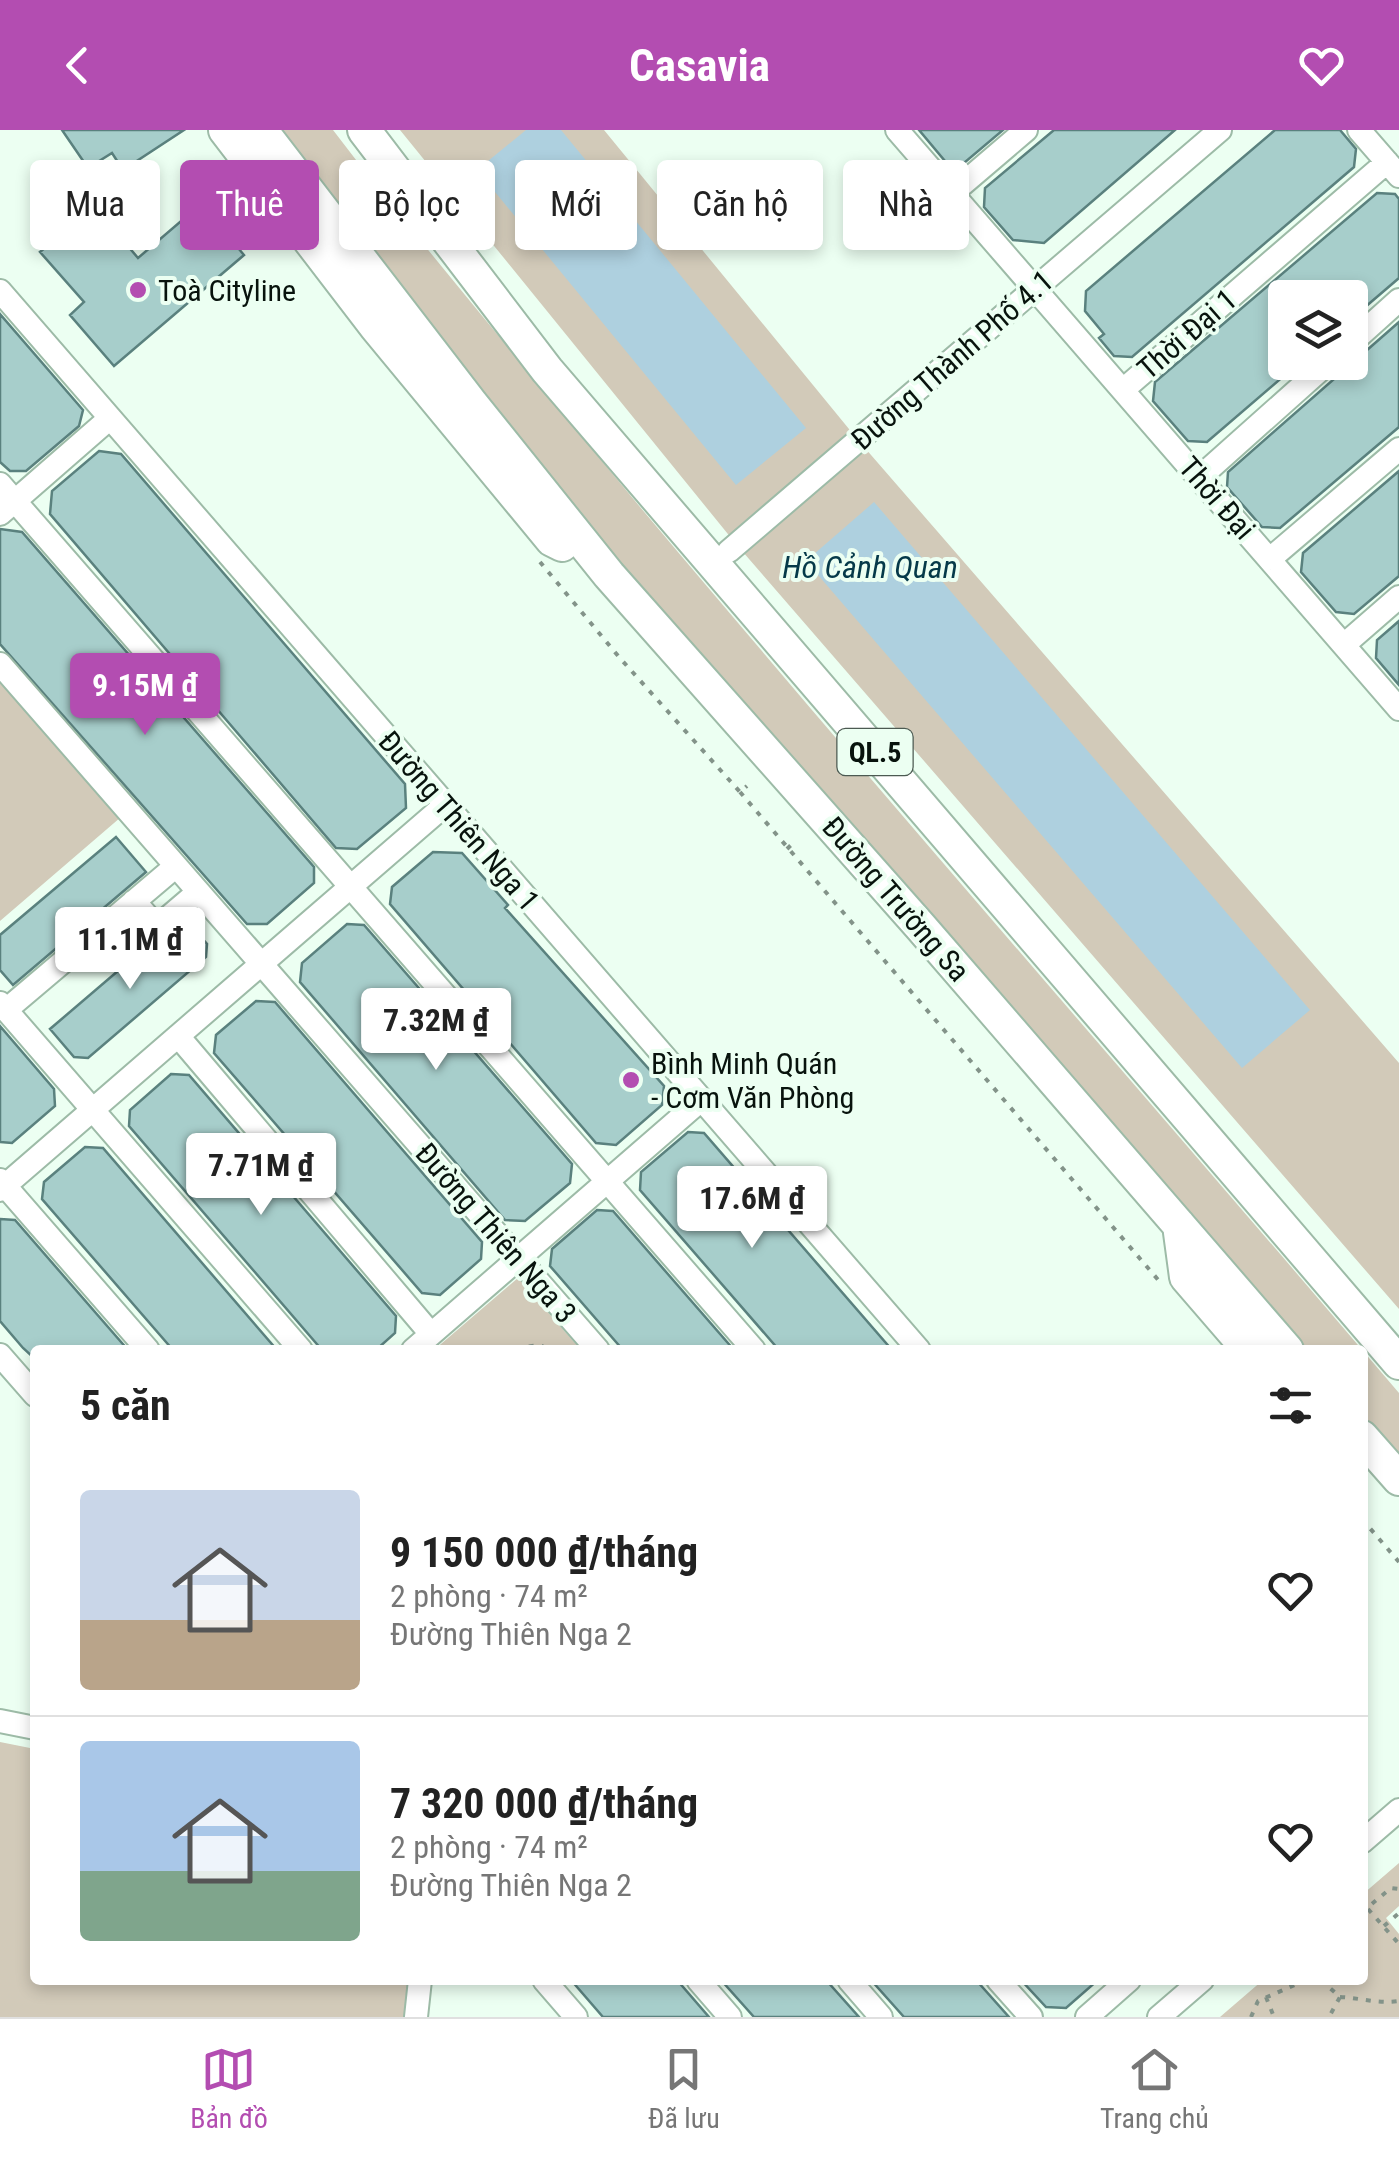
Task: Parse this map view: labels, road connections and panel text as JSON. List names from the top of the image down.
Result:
{
  "streets": {
    "highway": ["QL.5", "Đường Trường Sa"],
    "street": [
      "Thời Đại 1",
      "Đường Thành Phố 4.1",
      "Thời Đại",
      "Đường Thiên Nga 1",
      "Đường Thiên Nga 3"
    ]
  },
  "crossings": [
    ["Thời Đại 1", "Thời Đại"],
    ["Đường Thành Phố 4.1", "Thời Đại"],
    ["Đường Thành Phố 4.1", "QL.5"]
  ],
  "water": ["Hồ Cảnh Quan"],
  "places": ["Toà Cityline", "Bình Minh Quán - Cơm Văn Phòng"],
  "page": {
    "header": "Casavia",
    "chip": [
      "Mua",
      "Thuê",
      "Bộ lọc",
      "Mới",
      "Căn hộ",
      "Nhà"
    ],
    "price": [
      "9.15M ₫",
      "11.1M ₫",
      "7.32M ₫",
      "7.71M ₫",
      "17.6M ₫"
    ],
    "heading": "5 căn",
    "list": [
      {
        "name": "9 150 000 ₫/tháng",
        "note": "2 phòng · 74 m² · Đường Thiên Nga 2"
      },
      {
        "name": "7 320 000 ₫/tháng",
        "note": "2 phòng · 74 m² · Đường Thiên Nga 2"
      }
    ],
    "tabs": ["Bản đồ", "Đã lưu", "Trang chủ"]
  }
}
